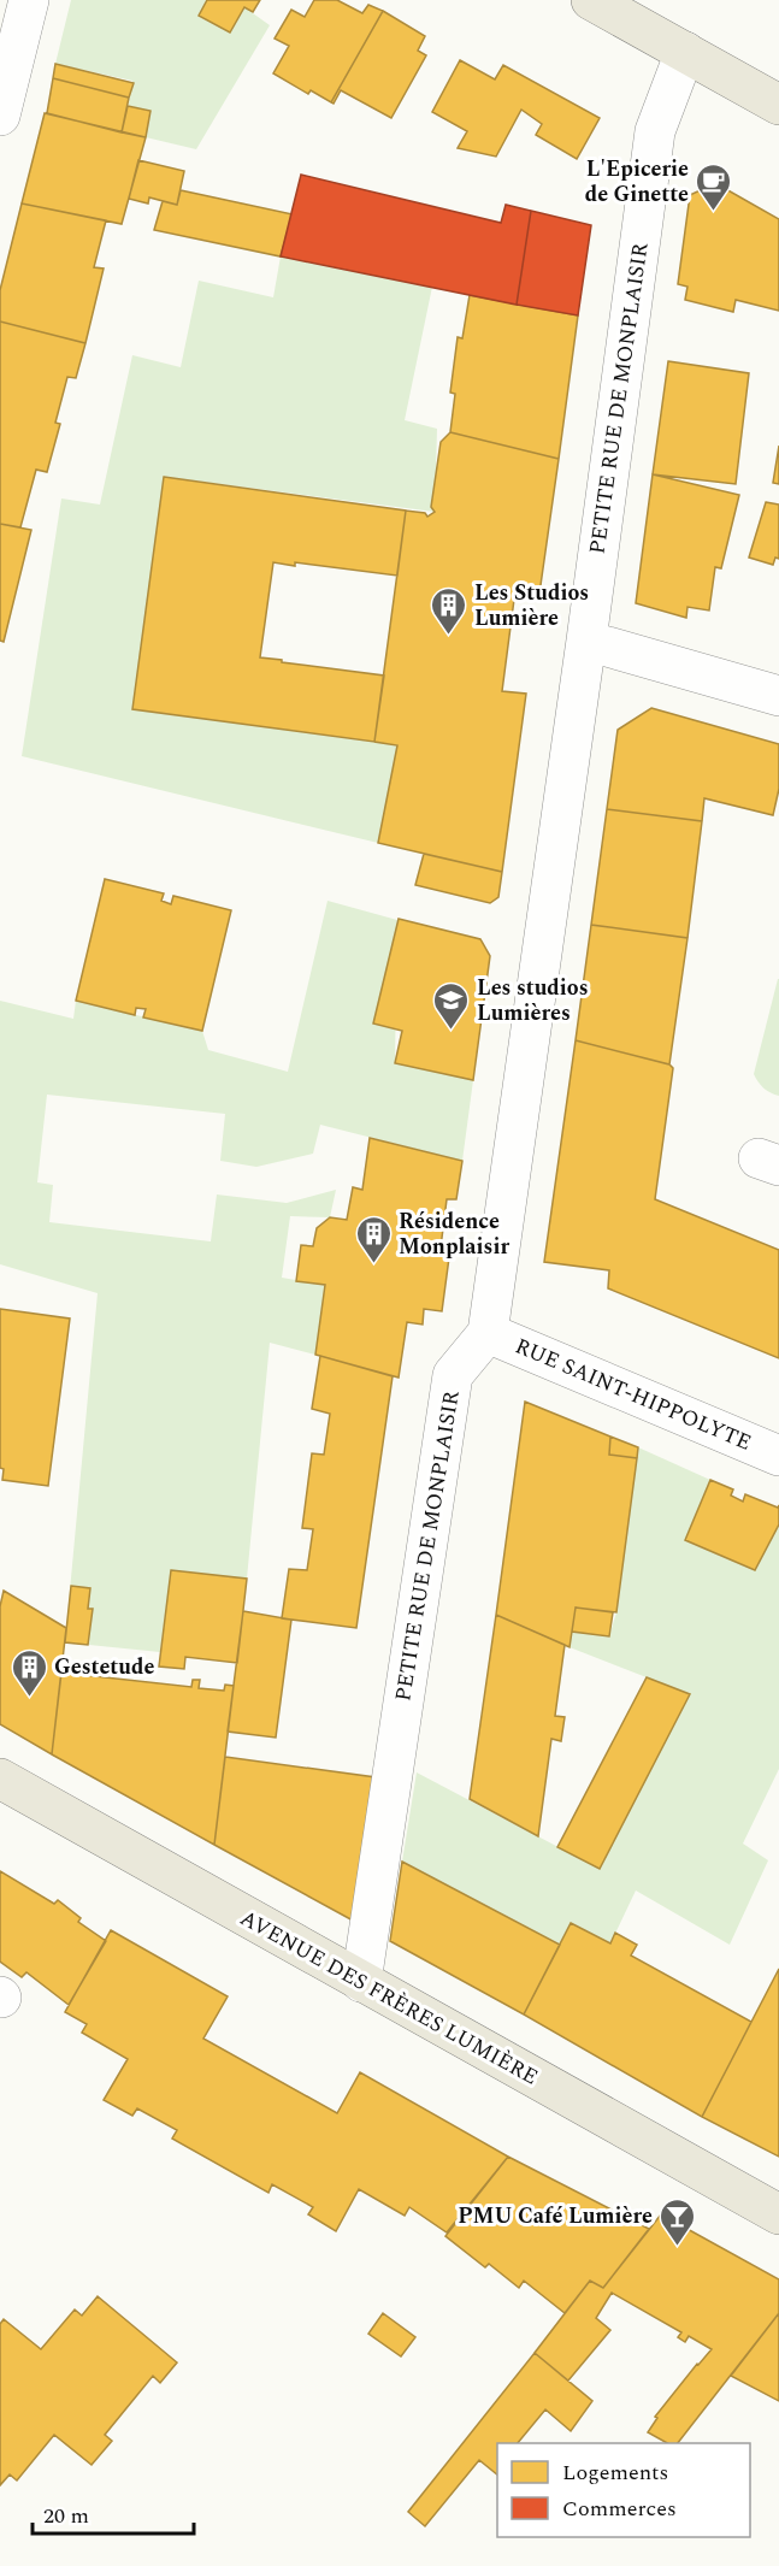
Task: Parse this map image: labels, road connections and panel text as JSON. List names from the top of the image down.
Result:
{
  "streets": {
    "main road": ["AVENUE DES FRÈRES LUMIÈRE"],
    "street": ["PETITE RUE DE MONPLAISIR", "RUE SAINT-HIPPOLYTE"]
  },
  "crossings": [
    ["PETITE RUE DE MONPLAISIR", "RUE SAINT-HIPPOLYTE"],
    ["PETITE RUE DE MONPLAISIR", "AVENUE DES FRÈRES LUMIÈRE"]
  ],
  "places": {
    "cafe": ["L'Epicerie de Ginette"],
    "building": ["Les Studios Lumière", "Résidence Monplaisir", "Gestetude"],
    "school or university": ["Les studios Lumières"],
    "bar": ["PMU Café Lumière"]
  },
  "legend": ["Logements", "Commerces"],
  "scale_bar": "20 m"
}
